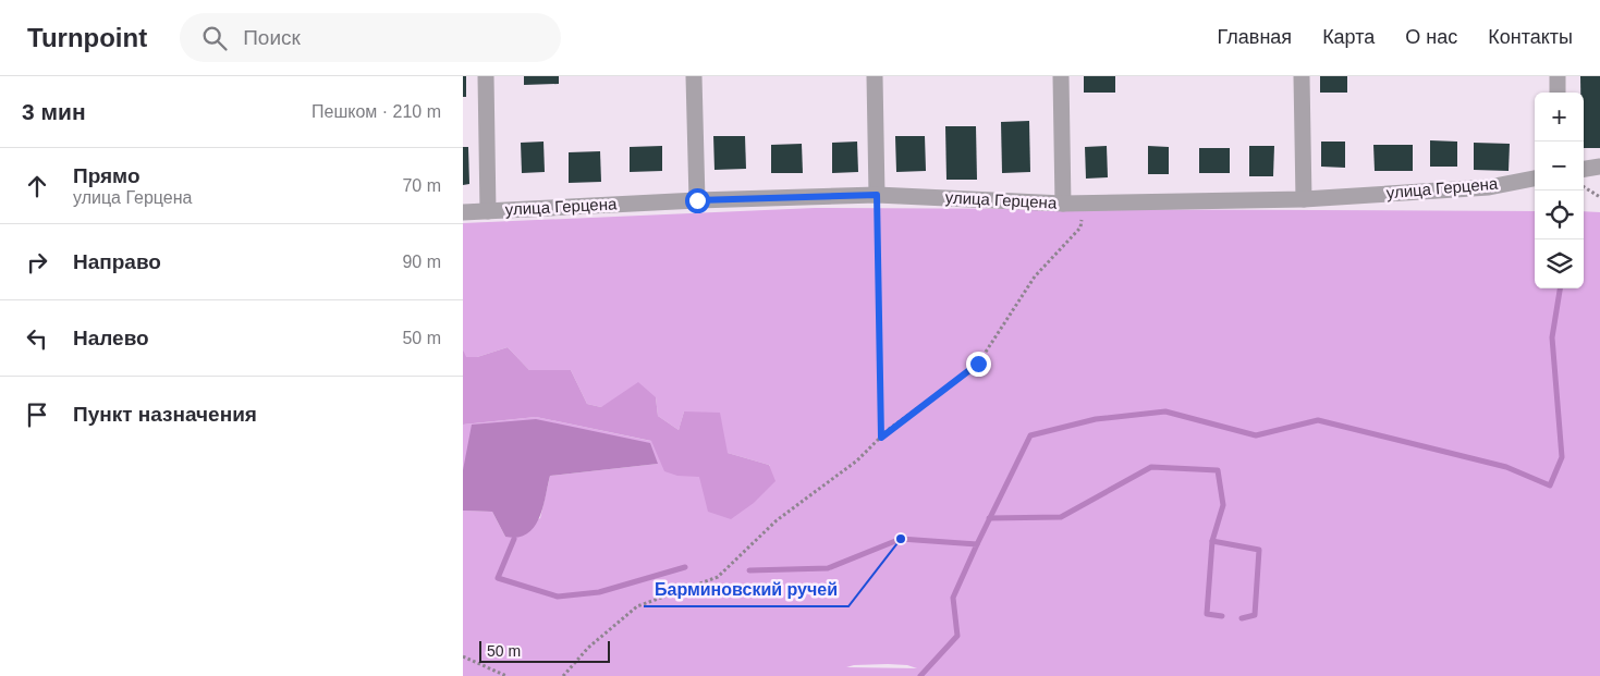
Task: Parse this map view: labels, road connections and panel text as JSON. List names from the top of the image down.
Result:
{
  "streets": {
    "street": ["улица Герцена"]
  },
  "places": ["Барминовский ручей"],
  "scale_bar": "50 m",
  "page": {
    "header": "Turnpoint",
    "search": "Поиск",
    "nav": [
      "Главная",
      "Карта",
      "О нас",
      "Контакты"
    ],
    "heading": ["3 мин", "Пешком · 210 m"],
    "map_buttons": ["+", "−"],
    "list": [
      ["Прямо", "улица Герцена", "70 m"],
      ["Направо", "90 m"],
      ["Налево", "50 m"],
      "Пункт назначения"
    ],
    "scale": "50 m"
  }
}
